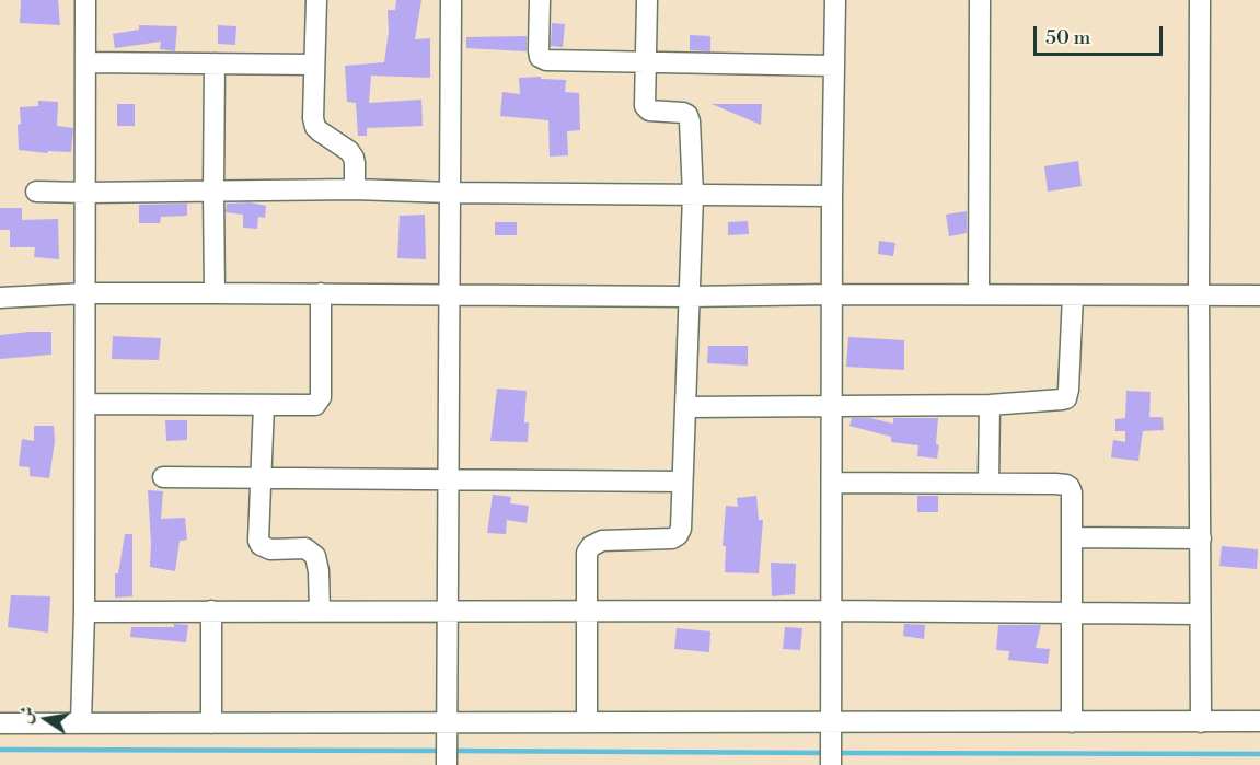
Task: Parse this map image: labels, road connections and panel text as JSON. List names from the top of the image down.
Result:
{
  "scale_bar": "50 m",
  "north": "left"
}
